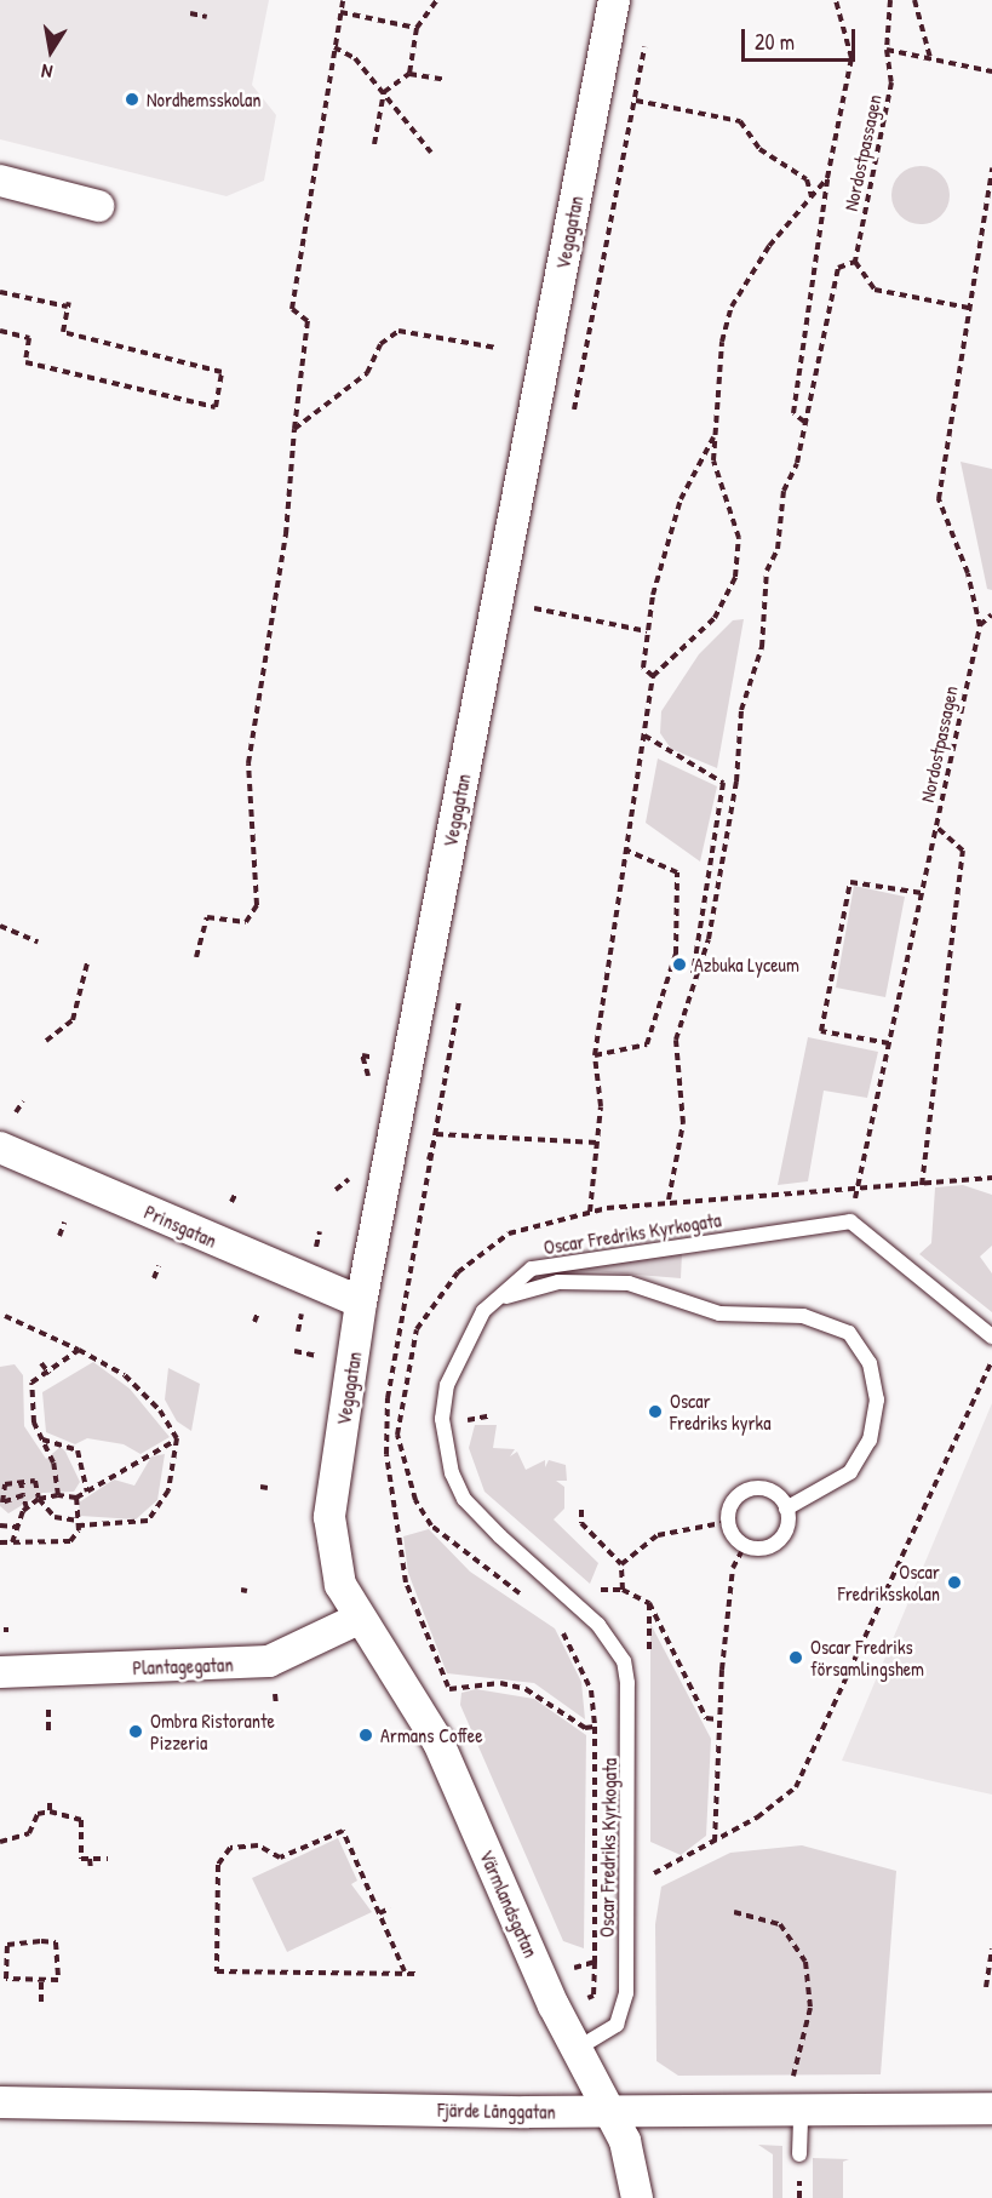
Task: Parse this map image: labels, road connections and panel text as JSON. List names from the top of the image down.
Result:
{
  "streets": {
    "street": [
      "Vegagatan",
      "Prinsgatan",
      "Plantagegatan",
      "Värmlandsgatan",
      "Fjärde Långgatan"
    ],
    "lane": ["Oscar Fredriks Kyrkogata"],
    "path": ["Nordostpassagen"]
  },
  "crossings": [
    ["Vegagatan", "Prinsgatan"],
    ["Vegagatan", "Plantagegatan"],
    ["Vegagatan", "Värmlandsgatan"],
    ["Oscar Fredriks Kyrkogata", "Värmlandsgatan"],
    ["Plantagegatan", "Värmlandsgatan"],
    ["Värmlandsgatan", "Fjärde Långgatan"]
  ],
  "places": [
    "Nordhemsskolan",
    "Azbuka Lyceum",
    "Oscar Fredriks kyrka",
    "Oscar Fredriksskolan",
    "Oscar Fredriks församlingshem",
    "Ombra Ristorante Pizzeria",
    "Armans Coffee"
  ],
  "scale_bar": "20 m",
  "north": "bottom"
}
